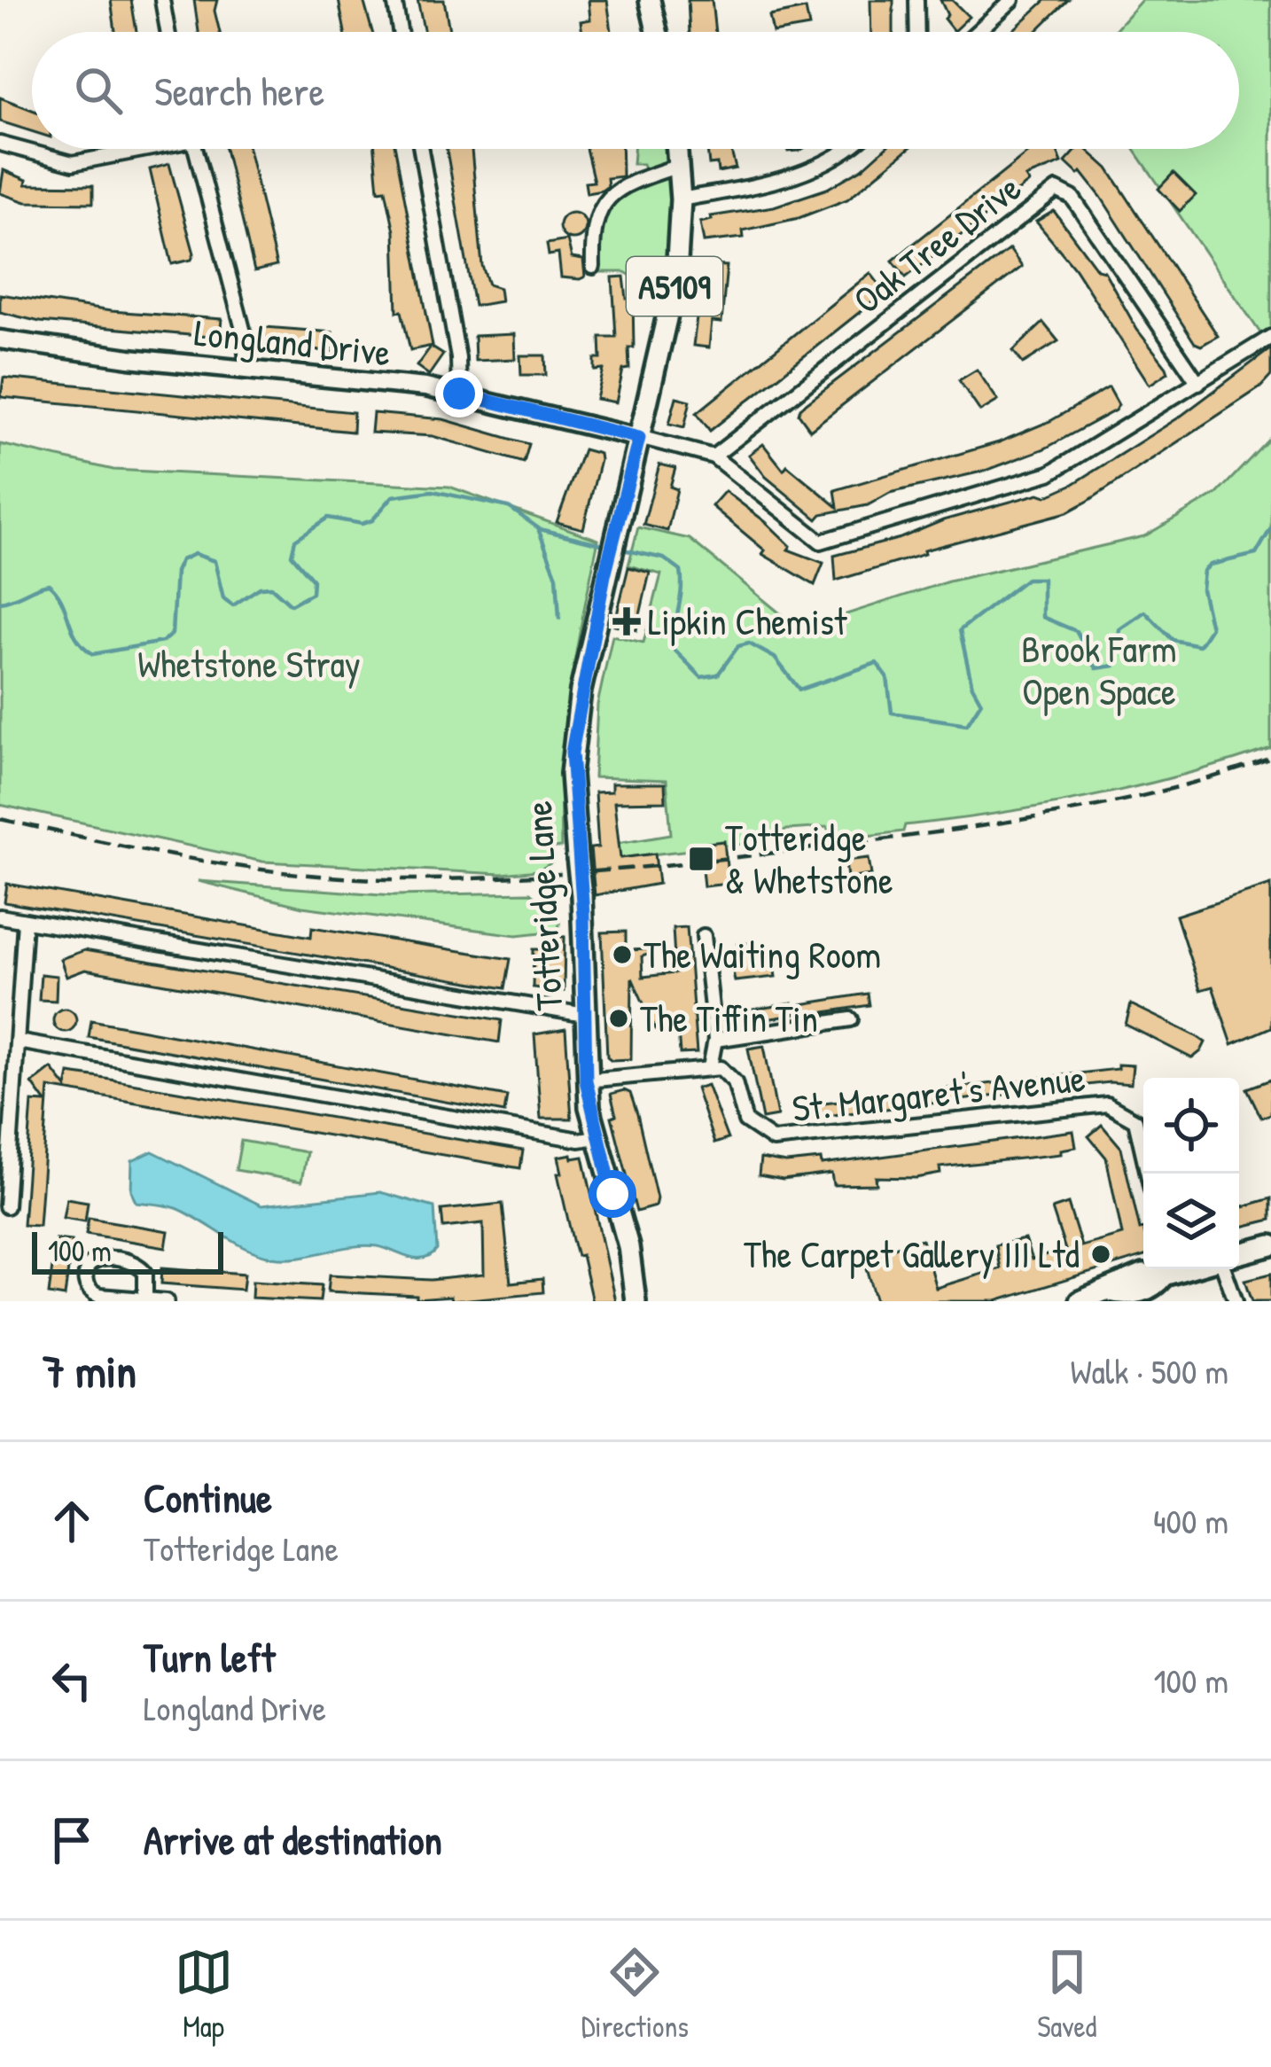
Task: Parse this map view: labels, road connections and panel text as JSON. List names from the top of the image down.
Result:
{
  "streets": {
    "main road": ["A5109", "Totteridge Lane"],
    "street": ["Oak Tree Drive", "Longland Drive", "St. Margaret's Avenue"]
  },
  "crossings": [
    ["Longland Drive", "Totteridge Lane"]
  ],
  "parks": ["Brook Farm Open Space", "Whetstone Stray"],
  "places": {
    "health": ["Lipkin Chemist"],
    "transit": ["Totteridge & Whetstone"],
    "other": ["The Waiting Room", "The Tiffin Tin", "The Carpet Gallery III Ltd"]
  },
  "scale_bar": "100 m",
  "page": {
    "search": "Search here",
    "scale": "100 m",
    "heading": ["7 min", "Walk · 500 m"],
    "list": [
      ["Continue", "Totteridge Lane", "400 m"],
      ["Turn left", "Longland Drive", "100 m"],
      "Arrive at destination"
    ],
    "nav": ["Map", "Directions", "Saved"]
  }
}
